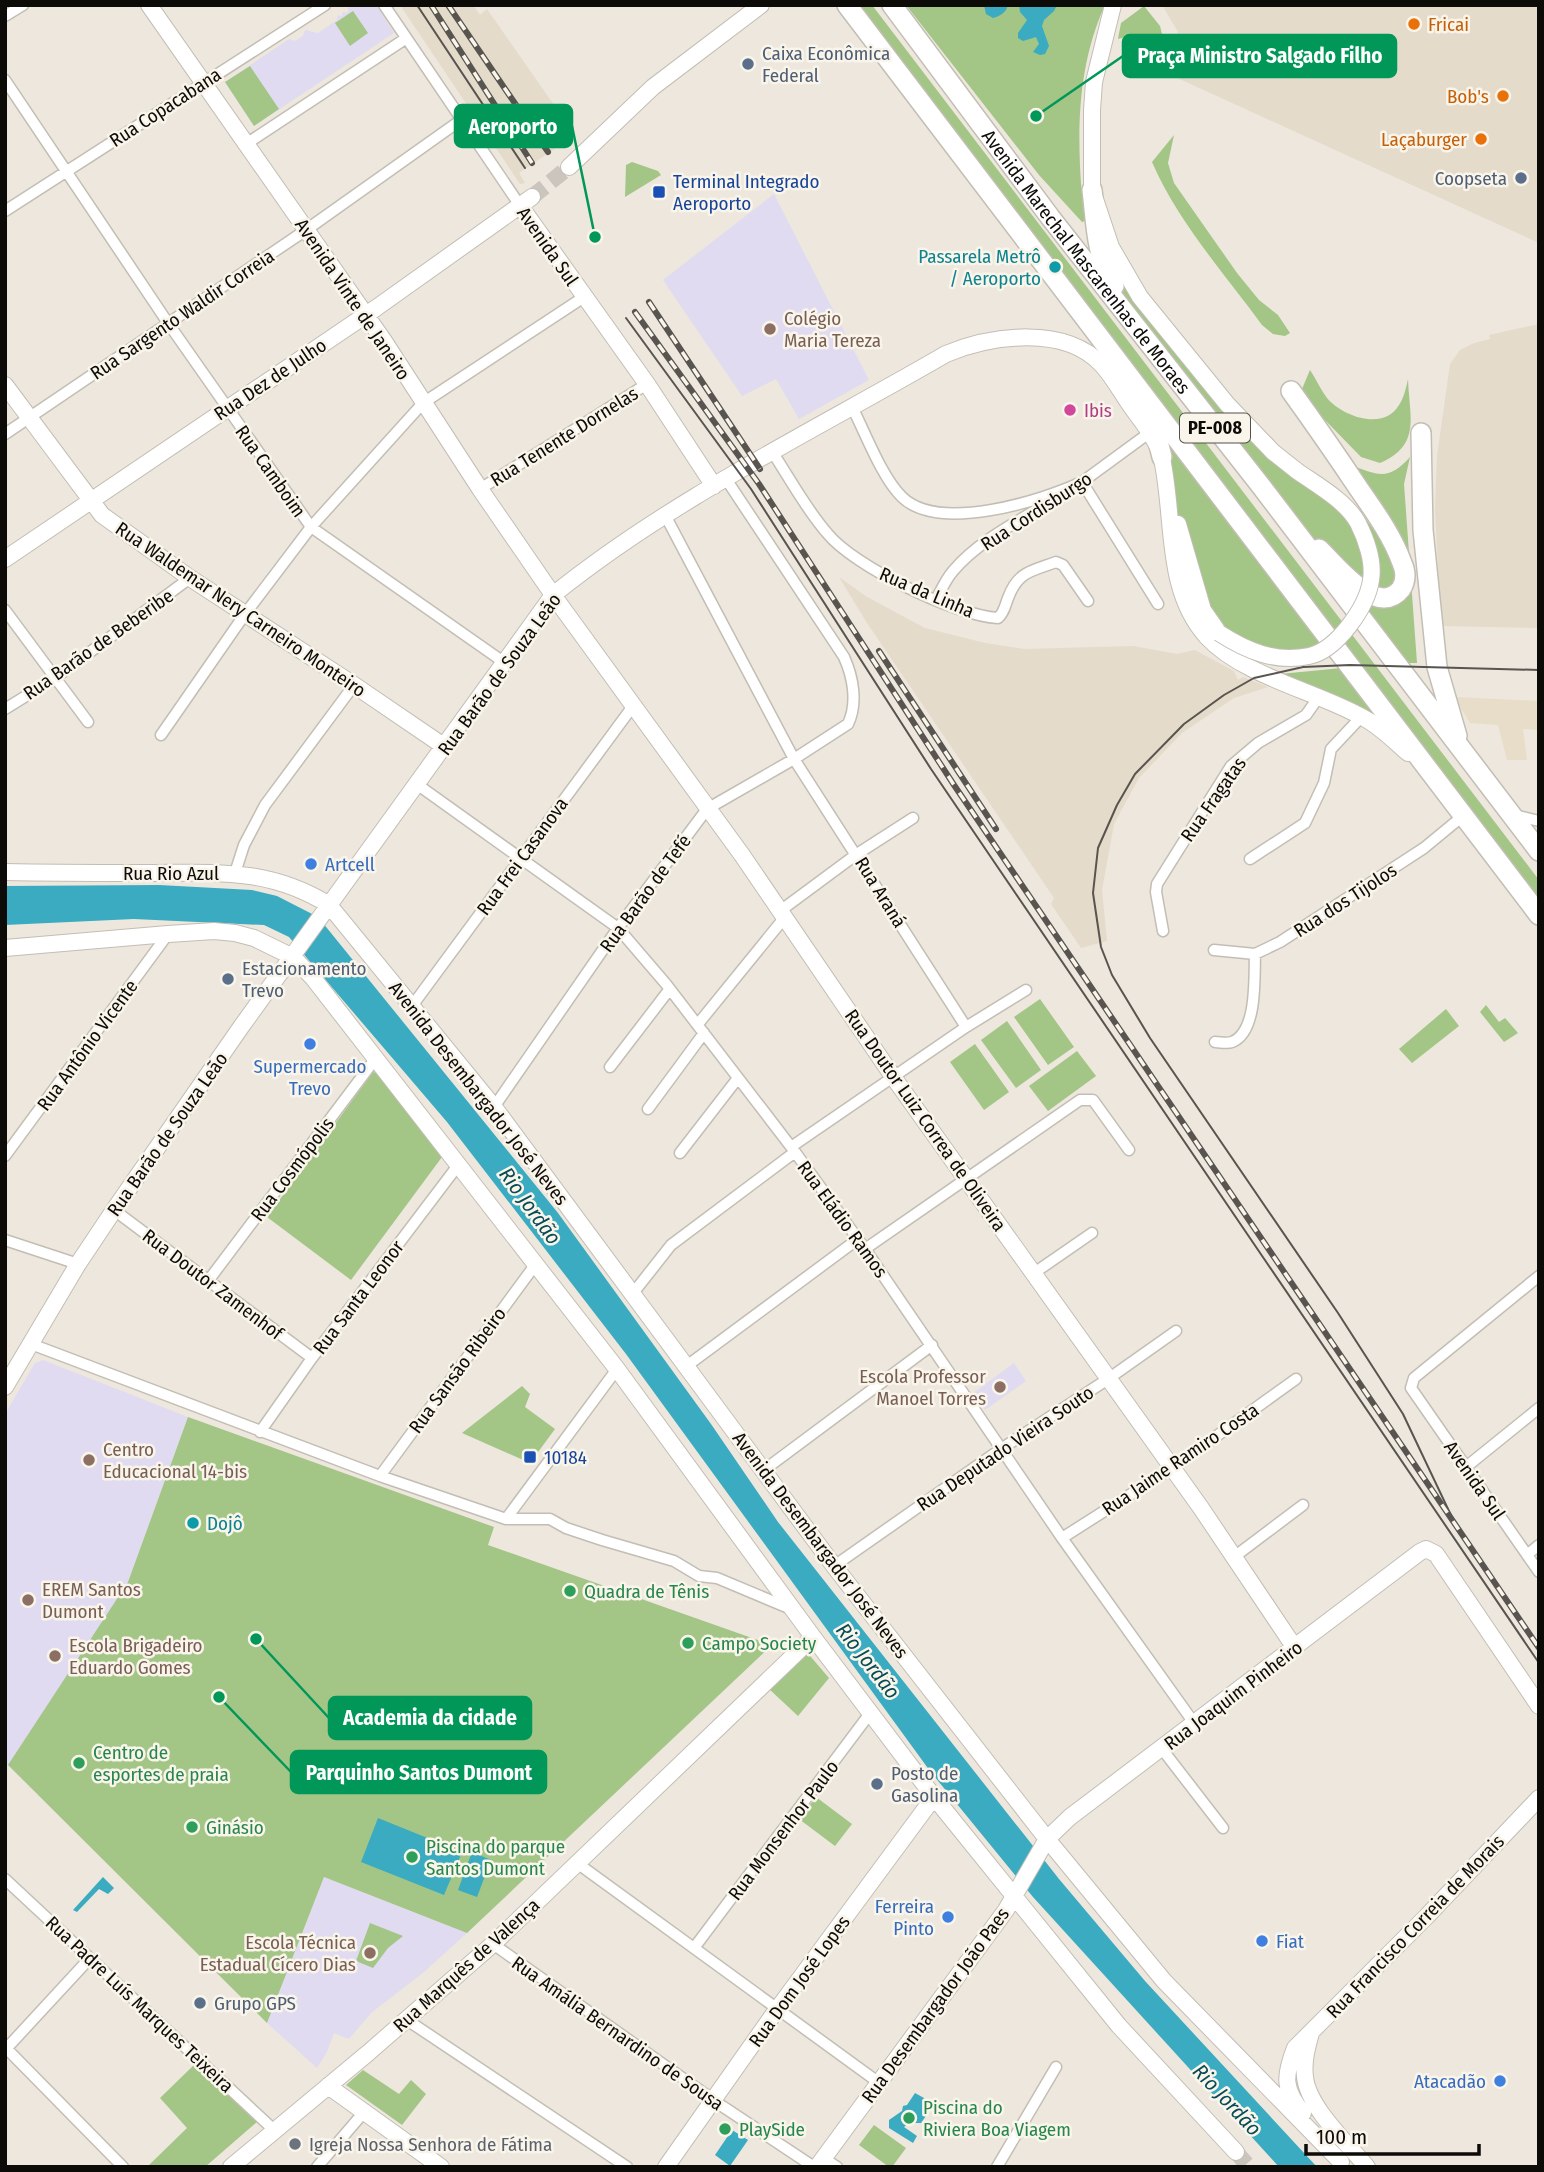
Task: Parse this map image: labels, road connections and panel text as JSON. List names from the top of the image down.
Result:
{
  "streets": {
    "highway": ["Avenida Marechal Mascarenhas de Moraes", "PE-008"],
    "street": [
      "Rua Copacabana",
      "Avenida Sul",
      "Avenida Vinte de Janeiro",
      "Rua Sargento Waldir Correia",
      "Rua Dez de Julho",
      "Rua Tenente Dornelas",
      "Rua Camboim",
      "Rua Cordisburgo",
      "Rua da Linha",
      "Rua Waldemar Nery Carneiro Monteiro",
      "Rua Barão de Beberibe",
      "Rua Barão de Souza Leão",
      "Rua Fragatas",
      "Rua Frei Casanova",
      "Rua Rio Azul",
      "Rua Araná",
      "Rua Barão de Tefé",
      "Rua dos Tijolos",
      "Rua Antônio Vicente",
      "Avenida Desembargador José Neves",
      "Rua Doutor Luiz Correa de Oliveira",
      "Rua Cosmópolis",
      "Rua Eládio Ramos",
      "Rua Doutor Zamenhof",
      "Rua Santa Leonor",
      "Rua Sansão Ribeiro",
      "Rua Deputado Vieira Souto",
      "Rua Jaime Ramiro Costa",
      "Rua Joaquim Pinheiro",
      "Rua Monsenhor Paulo",
      "Rua Francisco Correia de Morais",
      "Rua Marquês de Valença",
      "Rua Dom José Lopes",
      "Rua Padre Luís Marques Teixeira",
      "Rua Desembargador João Paes",
      "Rua Amália Bernardino de Sousa"
    ]
  },
  "crossings": [
    ["Rua Copacabana", "Avenida Vinte de Janeiro"],
    ["Rua Copacabana", "Rua Camboim"],
    ["Avenida Sul", "Rua Sargento Waldir Correia"],
    ["Avenida Sul", "Rua Dez de Julho"],
    ["Avenida Sul", "Rua Tenente Dornelas"],
    ["Avenida Sul", "Rua Barão de Souza Leão"],
    ["Avenida Sul", "Rua Barão de Tefé"],
    ["Avenida Marechal Mascarenhas de Moraes", "Rua Barão de Souza Leão"],
    ["Avenida Marechal Mascarenhas de Moraes", "Rua Fragatas"],
    ["Avenida Marechal Mascarenhas de Moraes", "Rua dos Tijolos"],
    ["Avenida Vinte de Janeiro", "Rua Sargento Waldir Correia"],
    ["Avenida Vinte de Janeiro", "Rua Dez de Julho"],
    ["Avenida Vinte de Janeiro", "Rua Tenente Dornelas"],
    ["Avenida Vinte de Janeiro", "Rua Barão de Souza Leão"],
    ["Avenida Vinte de Janeiro", "Rua Doutor Luiz Correa de Oliveira"],
    ["Rua Sargento Waldir Correia", "Rua Camboim"],
    ["Rua Sargento Waldir Correia", "Rua Waldemar Nery Carneiro Monteiro"],
    ["Rua Dez de Julho", "Rua Camboim"],
    ["Rua Dez de Julho", "Rua Waldemar Nery Carneiro Monteiro"],
    ["Rua Camboim", "Rua Barão de Souza Leão"],
    ["Rua Cordisburgo", "Rua da Linha"],
    ["Rua Cordisburgo", "Rua Barão de Souza Leão"],
    ["Rua da Linha", "Rua Barão de Souza Leão"],
    ["Rua Waldemar Nery Carneiro Monteiro", "Rua Barão de Beberibe"],
    ["Rua Waldemar Nery Carneiro Monteiro", "Rua Barão de Souza Leão"],
    ["Rua Barão de Souza Leão", "Rua Rio Azul"],
    ["Rua Barão de Souza Leão", "Rua Araná"],
    ["Rua Barão de Souza Leão", "Avenida Desembargador José Neves"],
    ["Rua Barão de Souza Leão", "Rua Doutor Luiz Correa de Oliveira"],
    ["Rua Barão de Souza Leão", "Rua Eládio Ramos"],
    ["Rua Barão de Souza Leão", "Rua Doutor Zamenhof"],
    ["Rua Frei Casanova", "Avenida Desembargador José Neves"],
    ["Rua Frei Casanova", "Rua Doutor Luiz Correa de Oliveira"],
    ["Rua Frei Casanova", "Rua Eládio Ramos"],
    ["Rua Rio Azul", "Avenida Desembargador José Neves"],
    ["Rua Araná", "Rua Barão de Tefé"],
    ["Rua Barão de Tefé", "Avenida Desembargador José Neves"],
    ["Rua Barão de Tefé", "Rua Doutor Luiz Correa de Oliveira"],
    ["Rua Barão de Tefé", "Rua Eládio Ramos"],
    ["Avenida Desembargador José Neves", "Rua Deputado Vieira Souto"],
    ["Avenida Desembargador José Neves", "Rua Joaquim Pinheiro"],
    ["Avenida Desembargador José Neves", "Rua Francisco Correia de Morais"],
    ["Avenida Desembargador José Neves", "Rua Desembargador João Paes"],
    ["Rua Doutor Luiz Correa de Oliveira", "Rua Deputado Vieira Souto"],
    ["Rua Doutor Luiz Correa de Oliveira", "Rua Jaime Ramiro Costa"],
    ["Rua Doutor Luiz Correa de Oliveira", "Rua Joaquim Pinheiro"],
    ["Rua Cosmópolis", "Rua Doutor Zamenhof"],
    ["Rua Eládio Ramos", "Rua Deputado Vieira Souto"],
    ["Rua Eládio Ramos", "Rua Jaime Ramiro Costa"],
    ["Rua Eládio Ramos", "Rua Joaquim Pinheiro"],
    ["Rua Doutor Zamenhof", "Rua Santa Leonor"],
    ["Rua Joaquim Pinheiro", "Rua Desembargador João Paes"],
    ["Rua Marquês de Valença", "Rua Padre Luís Marques Teixeira"],
    ["Rua Marquês de Valença", "Rua Amália Bernardino de Sousa"],
    ["Rua Dom José Lopes", "Rua Amália Bernardino de Sousa"],
    ["Rua Desembargador João Paes", "Rua Amália Bernardino de Sousa"]
  ],
  "water": ["Rio Jordão"],
  "places": {
    "other": [
      "Fricai",
      "Caixa Econômica Federal",
      "Bob's",
      "Praça Ministro Salgado Filho",
      "Laçaburger",
      "Coopseta",
      "Aeroporto",
      "Passarela Metrô / Aeroporto",
      "Colégio Maria Tereza",
      "Ibis",
      "Artcell",
      "Estacionamento Trevo",
      "Supermercado Trevo",
      "Escola Professor Manoel Torres",
      "Centro Educacional 14-bis",
      "Dojô",
      "Quadra de Tênis",
      "EREM Santos Dumont",
      "Academia da cidade",
      "Campo Society",
      "Escola Brigadeiro Eduardo Gomes",
      "Parquinho Santos Dumont",
      "Centro de esportes de praia",
      "Posto de Gasolina",
      "Ginásio",
      "Piscina do parque Santos Dumont",
      "Ferreira Pinto",
      "Fiat",
      "Escola Técnica Estadual Cícero Dias",
      "Grupo GPS",
      "Atacadão",
      "Piscina do Riviera Boa Viagem",
      "PlaySide",
      "Igreja Nossa Senhora de Fátima"
    ],
    "transit": ["Terminal Integrado Aeroporto", "10184"]
  },
  "scale_bar": "100 m"
}
